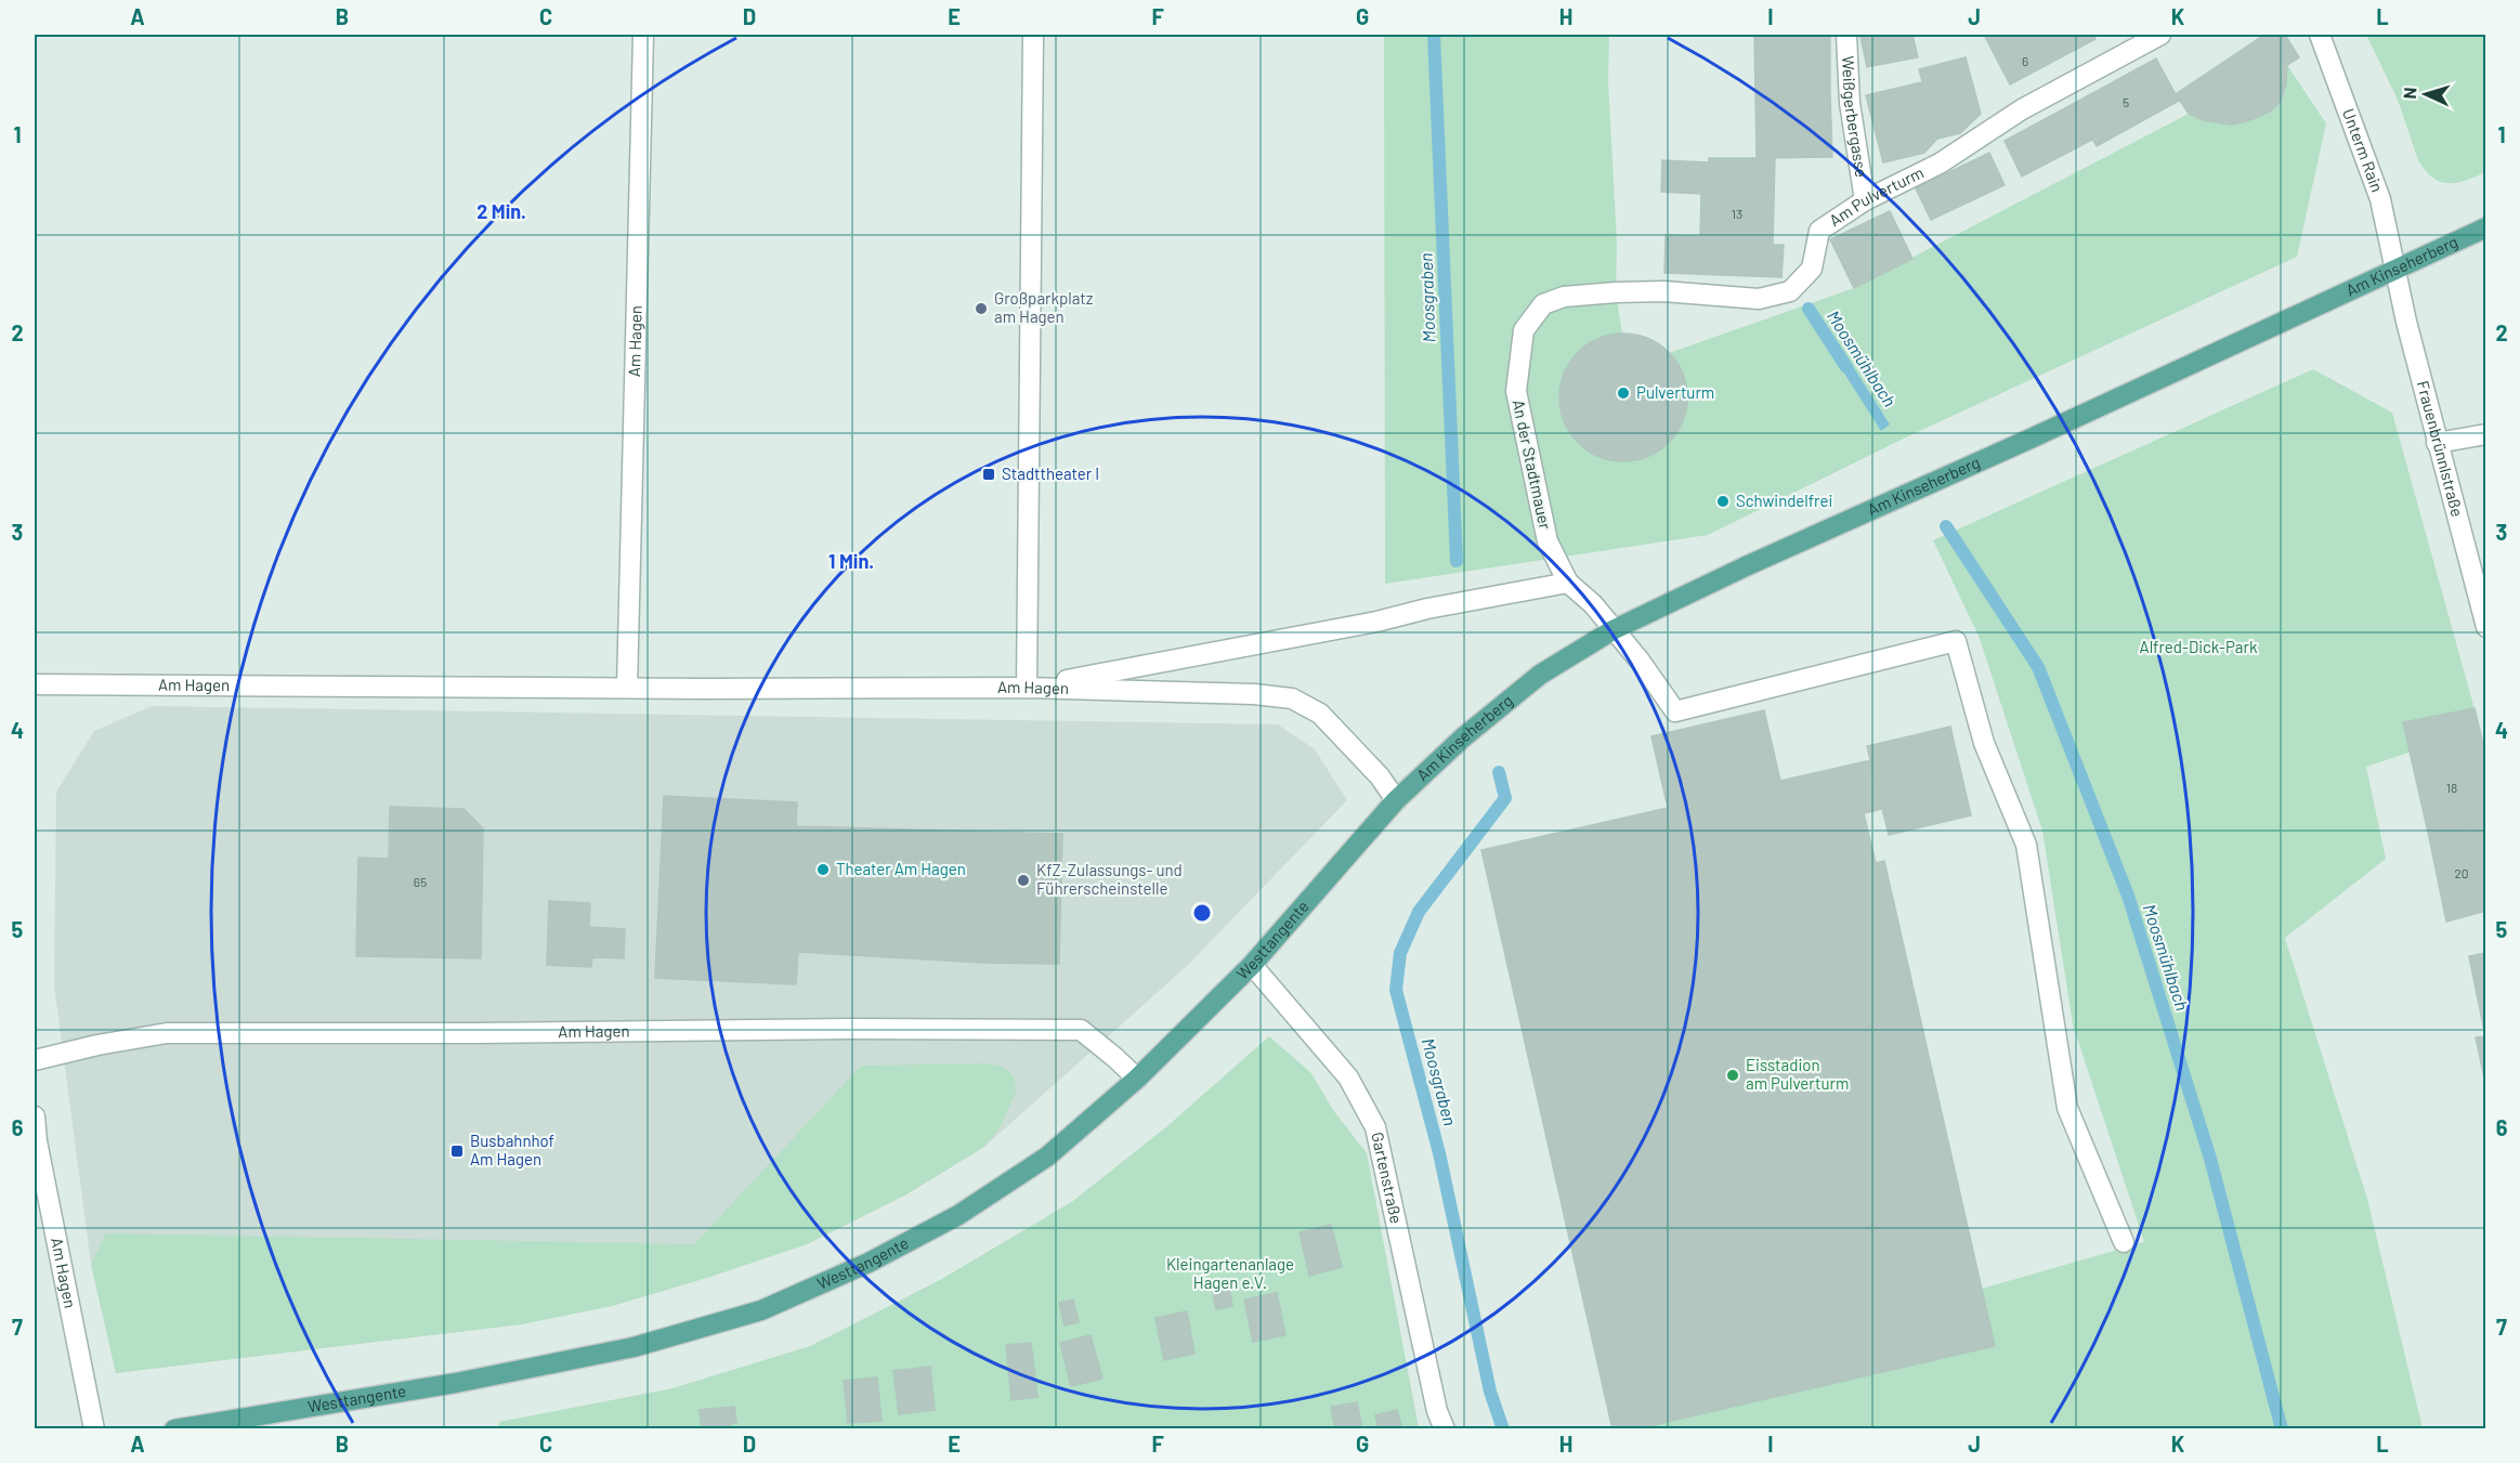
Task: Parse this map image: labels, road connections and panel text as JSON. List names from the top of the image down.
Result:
{
  "streets": {
    "main road": ["Am Kinseherberg", "Westtangente"],
    "street": [
      "Weißgerbergasse",
      "Unterm Rain",
      "Am Pulverturm",
      "Am Hagen",
      "Frauenbrünnlstraße",
      "An der Stadtmauer",
      "Gartenstraße"
    ]
  },
  "crossings": [
    ["Weißgerbergasse", "Am Pulverturm"],
    ["Unterm Rain", "Am Kinseherberg"],
    ["Unterm Rain", "Frauenbrünnlstraße"],
    ["Am Pulverturm", "An der Stadtmauer"],
    ["Am Kinseherberg", "Am Hagen"],
    ["Am Kinseherberg", "Frauenbrünnlstraße"],
    ["Am Kinseherberg", "An der Stadtmauer"],
    ["Am Kinseherberg", "Westtangente"],
    ["Am Hagen", "Westtangente"],
    ["Westtangente", "Gartenstraße"]
  ],
  "water": ["Moosgraben", "Moosmühlbach"],
  "parks": ["Alfred-Dick-Park", "Kleingartenanlage Hagen e.V."],
  "places": {
    "other": [
      "Großparkplatz am Hagen",
      "Pulverturm",
      "Schwindelfrei",
      "Theater Am Hagen",
      "KfZ-Zulassungs- und Führerscheinstelle",
      "Eisstadion am Pulverturm"
    ],
    "transit": ["Stadttheater I", "Busbahnhof Am Hagen"]
  },
  "house_numbers": [
    "6",
    "5",
    "13",
    "18",
    "20",
    "65"
  ],
  "north": "left",
  "grid": {
    "columns": [
      "A",
      "B",
      "C",
      "D",
      "E",
      "F",
      "G",
      "H",
      "I",
      "J",
      "K",
      "L"
    ],
    "rows": [
      "1",
      "2",
      "3",
      "4",
      "5",
      "6",
      "7"
    ]
  },
  "rings": ["2 Min.", "1 Min."]
}
